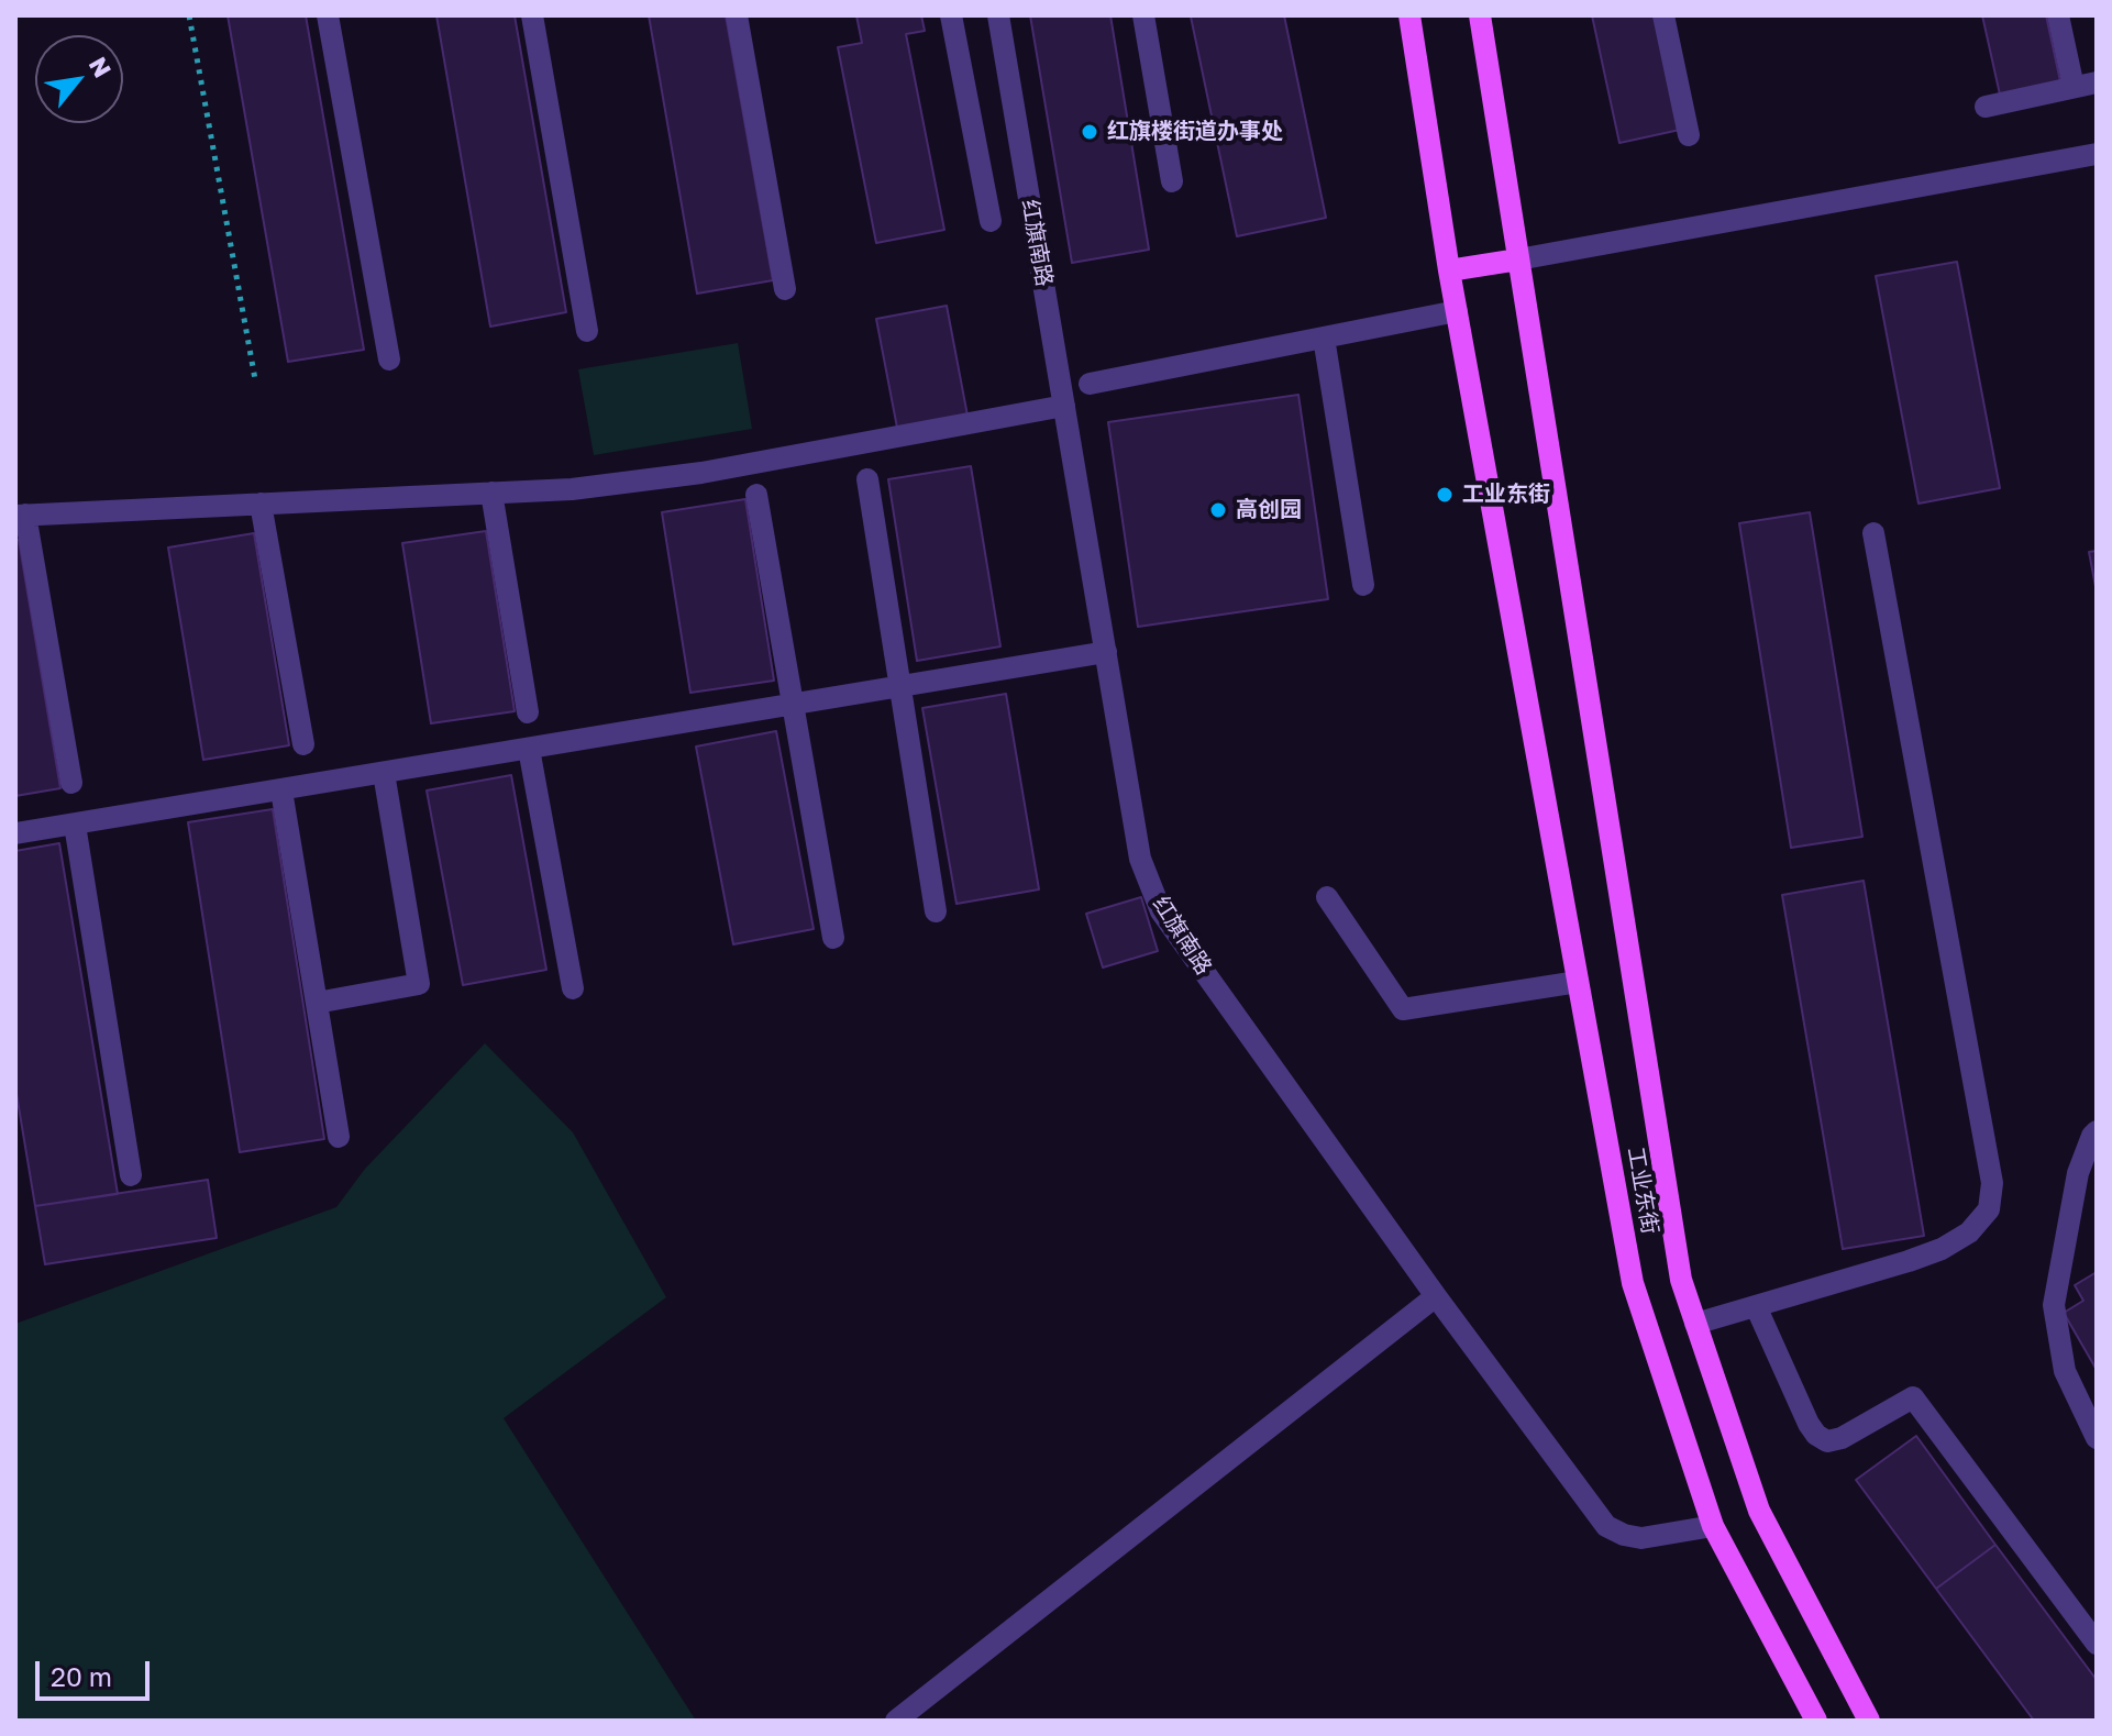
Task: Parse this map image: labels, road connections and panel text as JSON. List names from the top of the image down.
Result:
{
  "streets": {
    "main road": ["工业东街"],
    "street": ["红旗南路"]
  },
  "crossings": [
    ["红旗南路", "工业东街"]
  ],
  "places": ["红旗楼街道办事处", "工业东街", "高创园"],
  "scale_bar": "20 m",
  "north": "top right"
}
